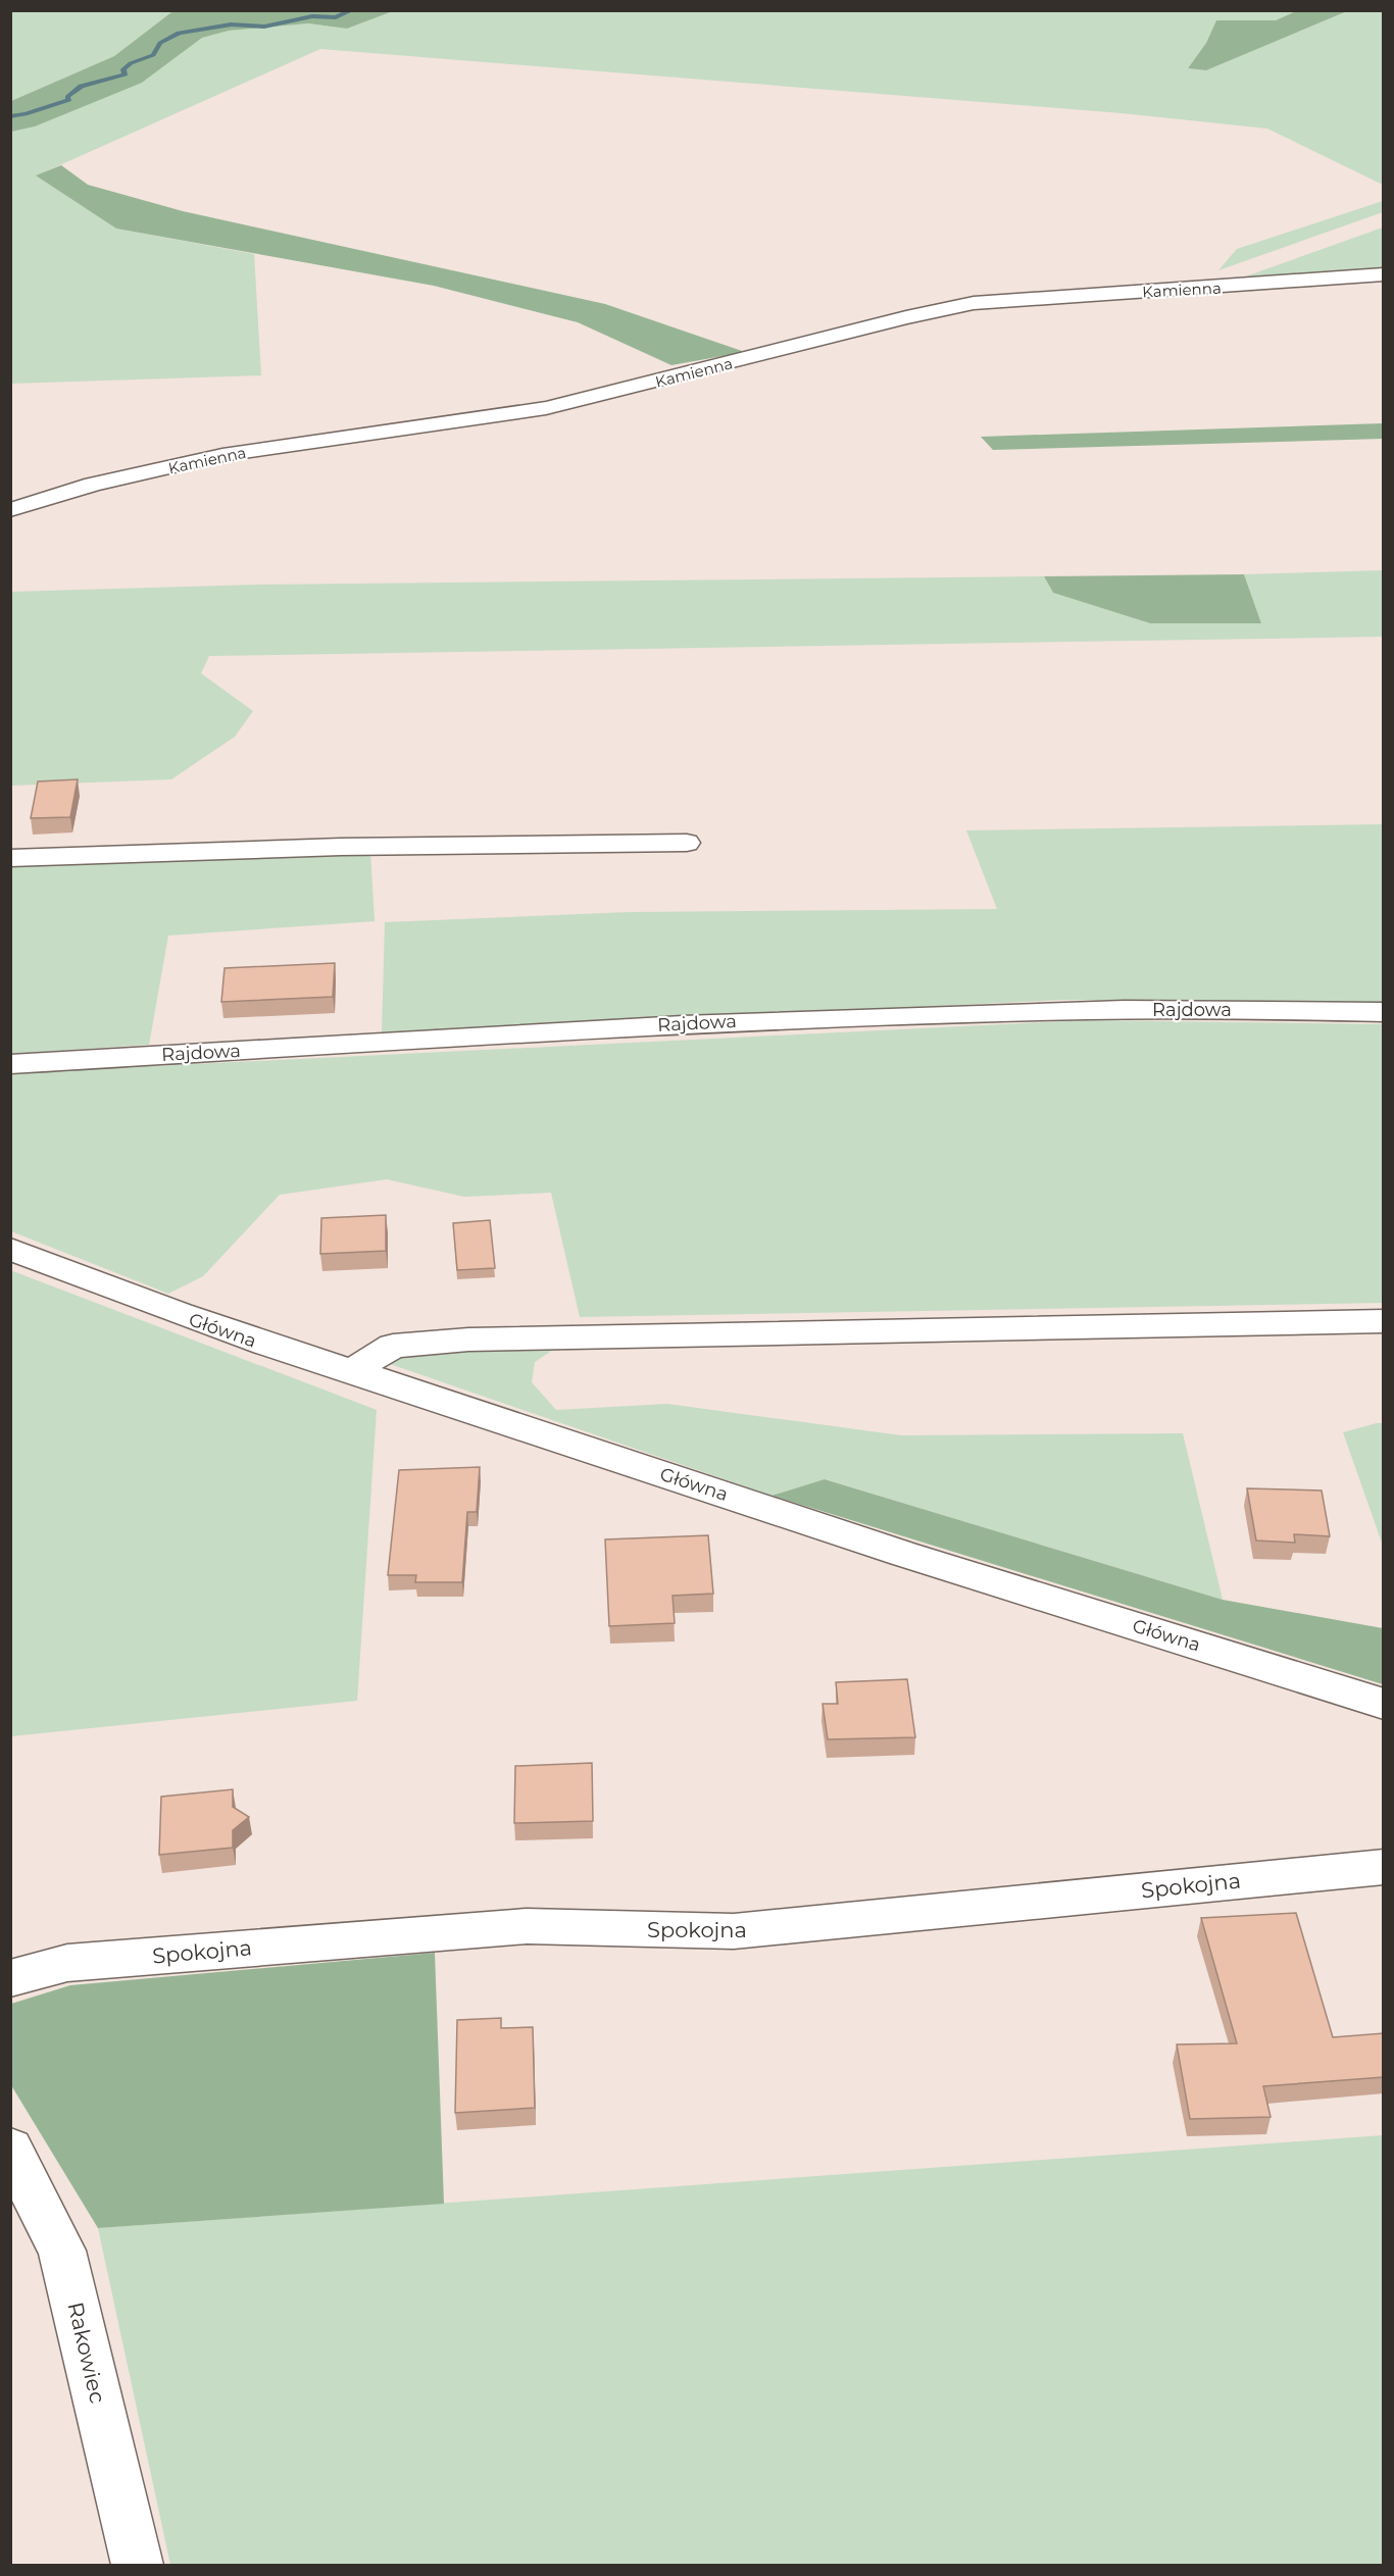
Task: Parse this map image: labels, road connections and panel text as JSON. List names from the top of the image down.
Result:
{
  "streets": {
    "street": [
      "Kamienna",
      "Rajdowa",
      "Główna",
      "Spokojna",
      "Rakowiec"
    ]
  }
}
